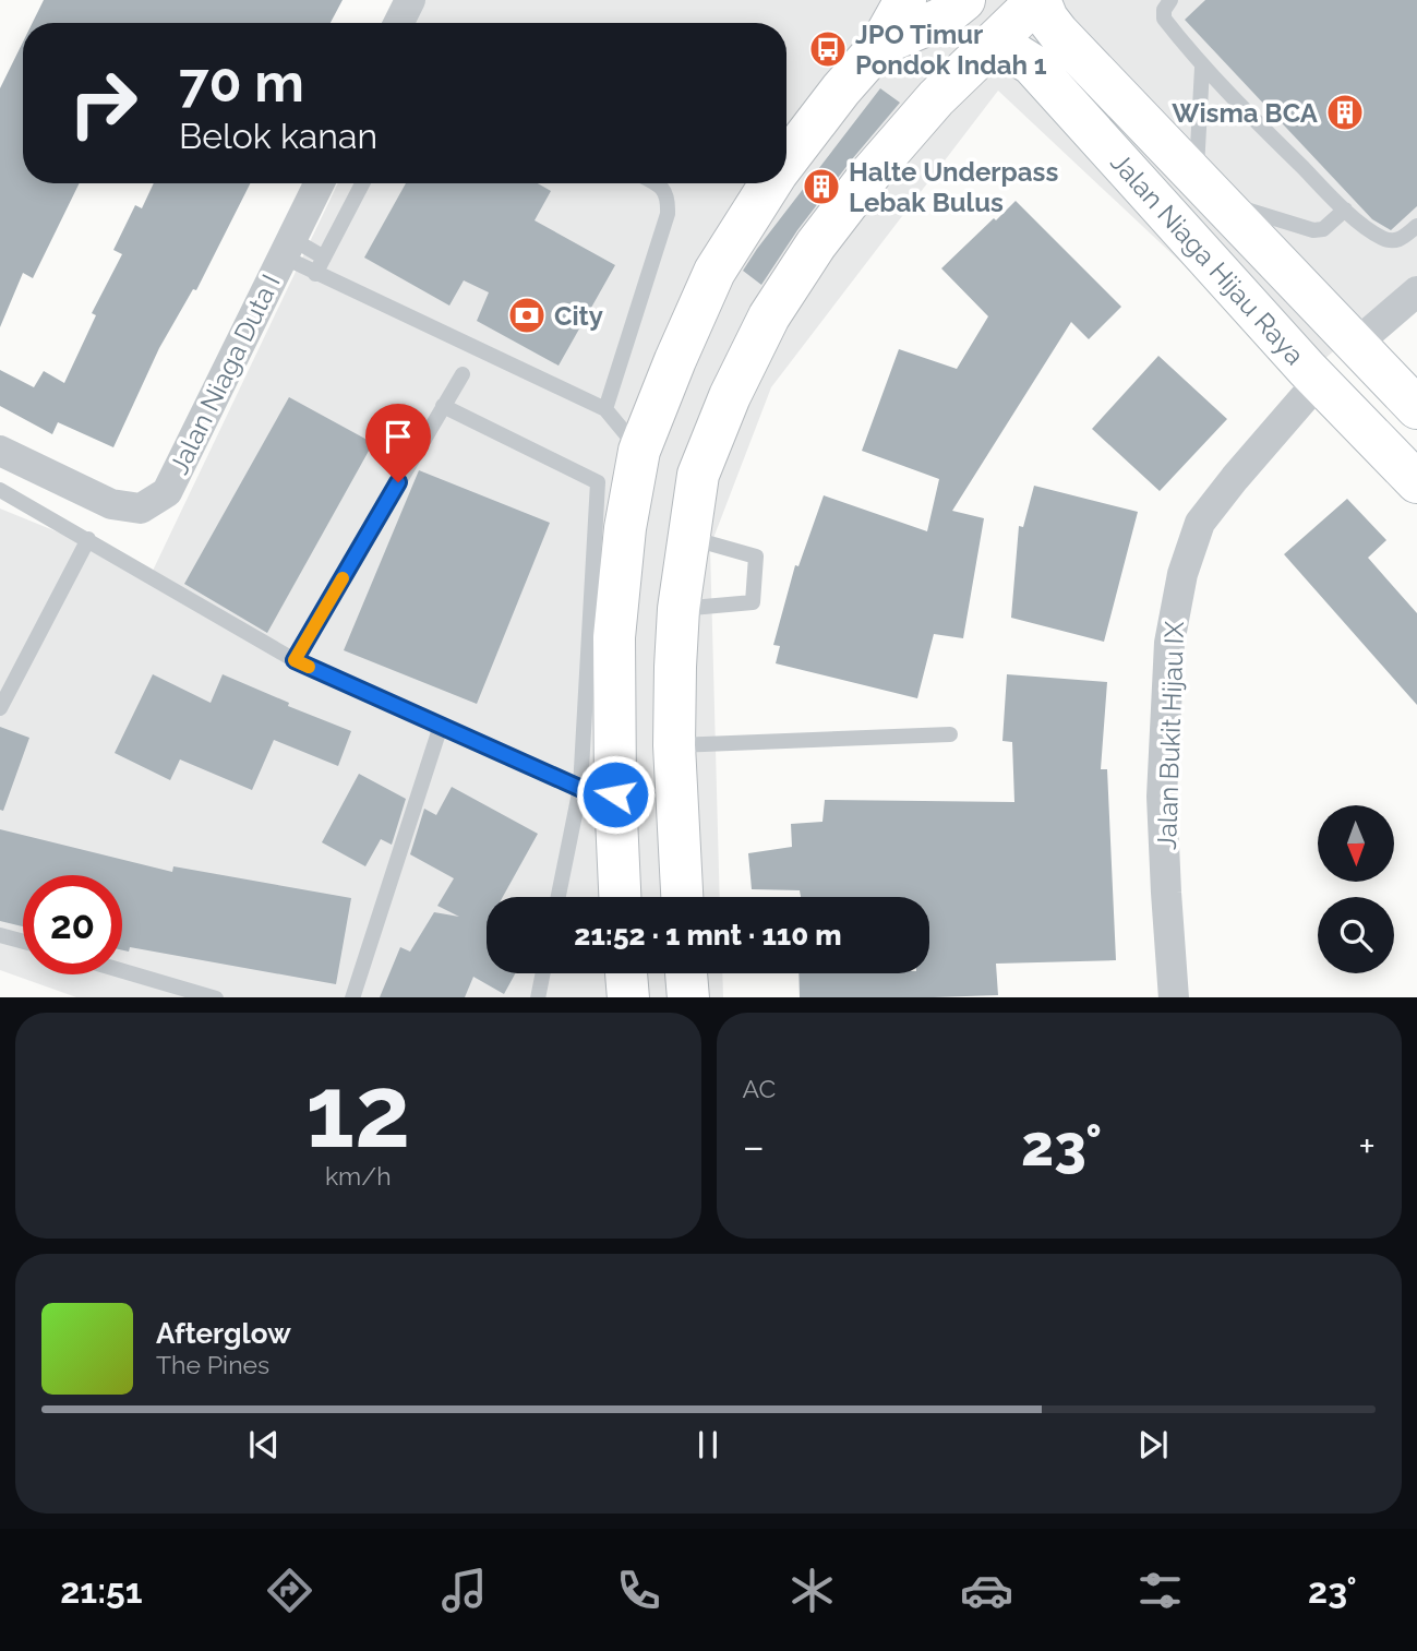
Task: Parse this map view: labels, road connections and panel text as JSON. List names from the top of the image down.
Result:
{
  "streets": {
    "main road": ["Jalan Niaga Hijau Raya"],
    "street": ["Jalan Niaga Duta I", "Jalan Bukit Hijau IX"]
  },
  "crossings": [
    ["Jalan Niaga Hijau Raya", "Jalan Bukit Hijau IX"]
  ],
  "places": {
    "bus stop": ["JPO Timur Pondok Indah 1"],
    "building": ["Wisma BCA", "Halte Underpass Lebak Bulus"],
    "bank": ["City"]
  },
  "north": "bottom",
  "page": {
    "turn": ["70 m", "Belok kanan"],
    "limit": "20",
    "trip": "21:52 · 1 mnt · 110 m",
    "tile": [
      ["12", "km/h"],
      "AC"
    ],
    "heat": ["−", "23°", "+"],
    "song": ["Afterglow", "The Pines"],
    "tabs": ["21:51", "23°"]
  }
}
